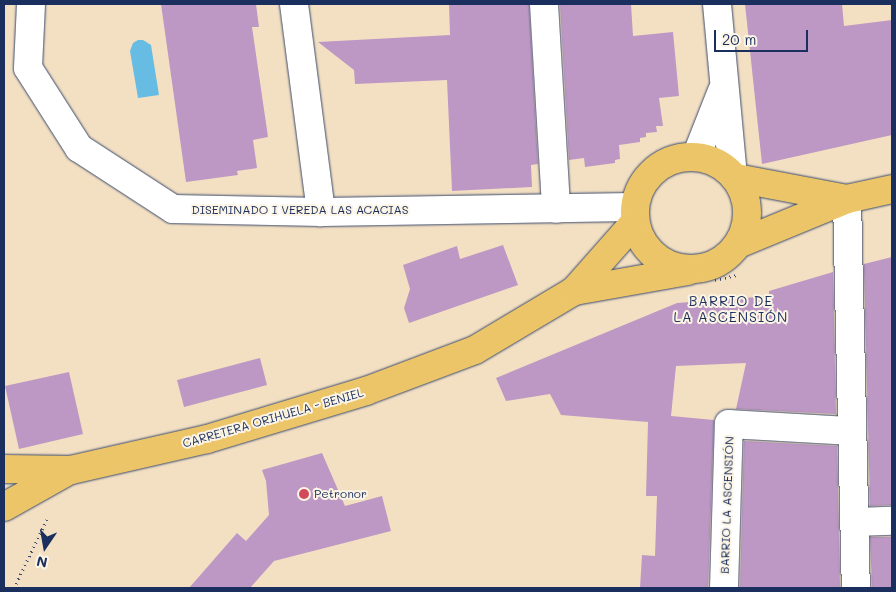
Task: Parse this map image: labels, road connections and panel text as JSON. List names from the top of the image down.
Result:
{
  "streets": {
    "main road": ["CARRETERA ORIHUELA - BENIEL"],
    "street": ["DISEMINADO I VEREDA LAS ACACIAS", "BARRIO LA ASCENSIÓN"]
  },
  "crossings": [
    ["DISEMINADO I VEREDA LAS ACACIAS", "CARRETERA ORIHUELA - BENIEL"]
  ],
  "districts": ["BARRIO DE LA ASCENSIÓN"],
  "places": ["Petronor"],
  "scale_bar": "20 m",
  "north": "bottom"
}
